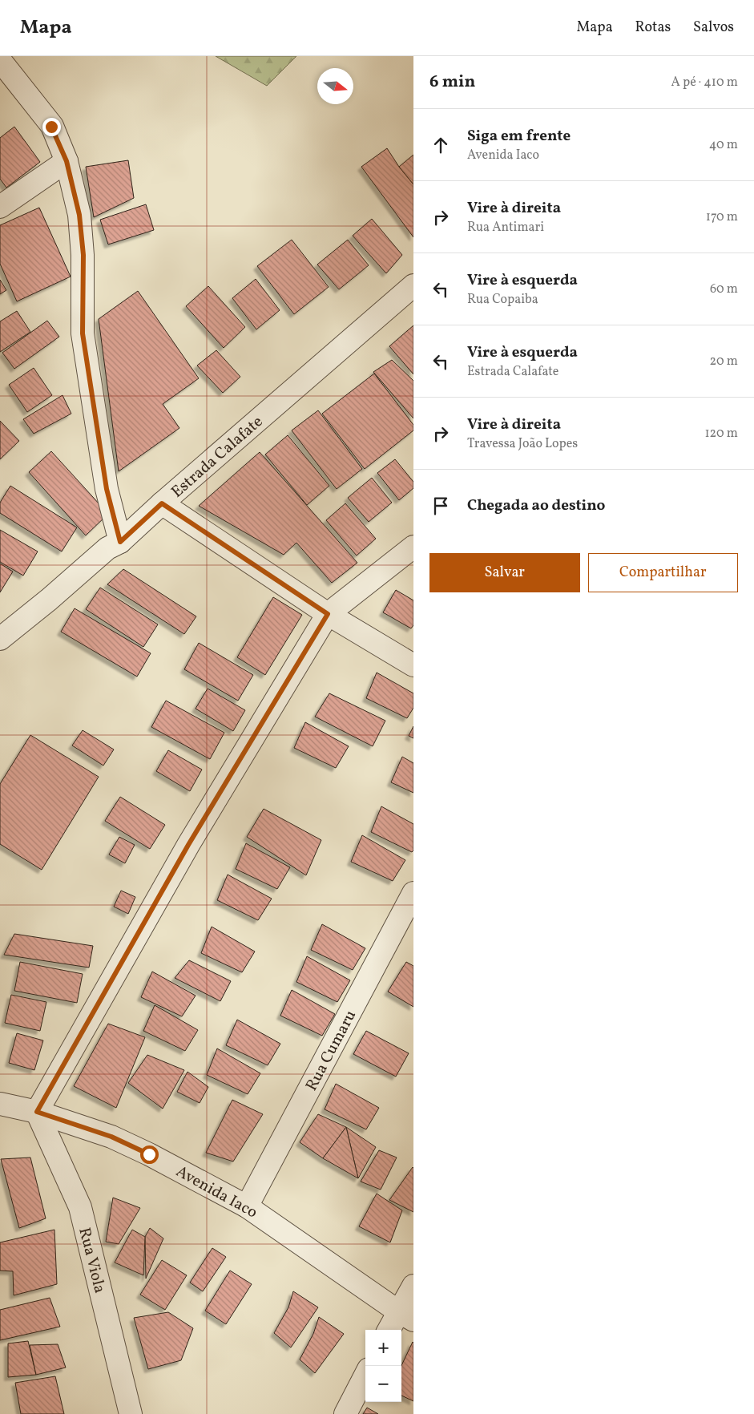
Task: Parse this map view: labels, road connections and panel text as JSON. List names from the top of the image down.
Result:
{
  "streets": {
    "street": [
      "Estrada Calafate",
      "Rua Cumaru",
      "Avenida Iaco",
      "Rua Viola"
    ]
  },
  "crossings": [
    ["Rua Cumaru", "Avenida Iaco"],
    ["Avenida Iaco", "Rua Viola"]
  ],
  "north": "right",
  "page": {
    "header": "Mapa",
    "nav": ["Mapa", "Rotas", "Salvos"],
    "heading": ["6 min", "A pé · 410 m"],
    "list": [
      ["Siga em frente", "Avenida Iaco", "40 m"],
      ["Vire à direita", "Rua Antimari", "170 m"],
      ["Vire à esquerda", "Rua Copaiba", "60 m"],
      ["Vire à esquerda", "Estrada Calafate", "20 m"],
      ["Vire à direita", "Travessa João Lopes", "120 m"],
      "Chegada ao destino"
    ],
    "buttons": ["Salvar", "Compartilhar"],
    "map_buttons": ["+", "−"]
  }
}
